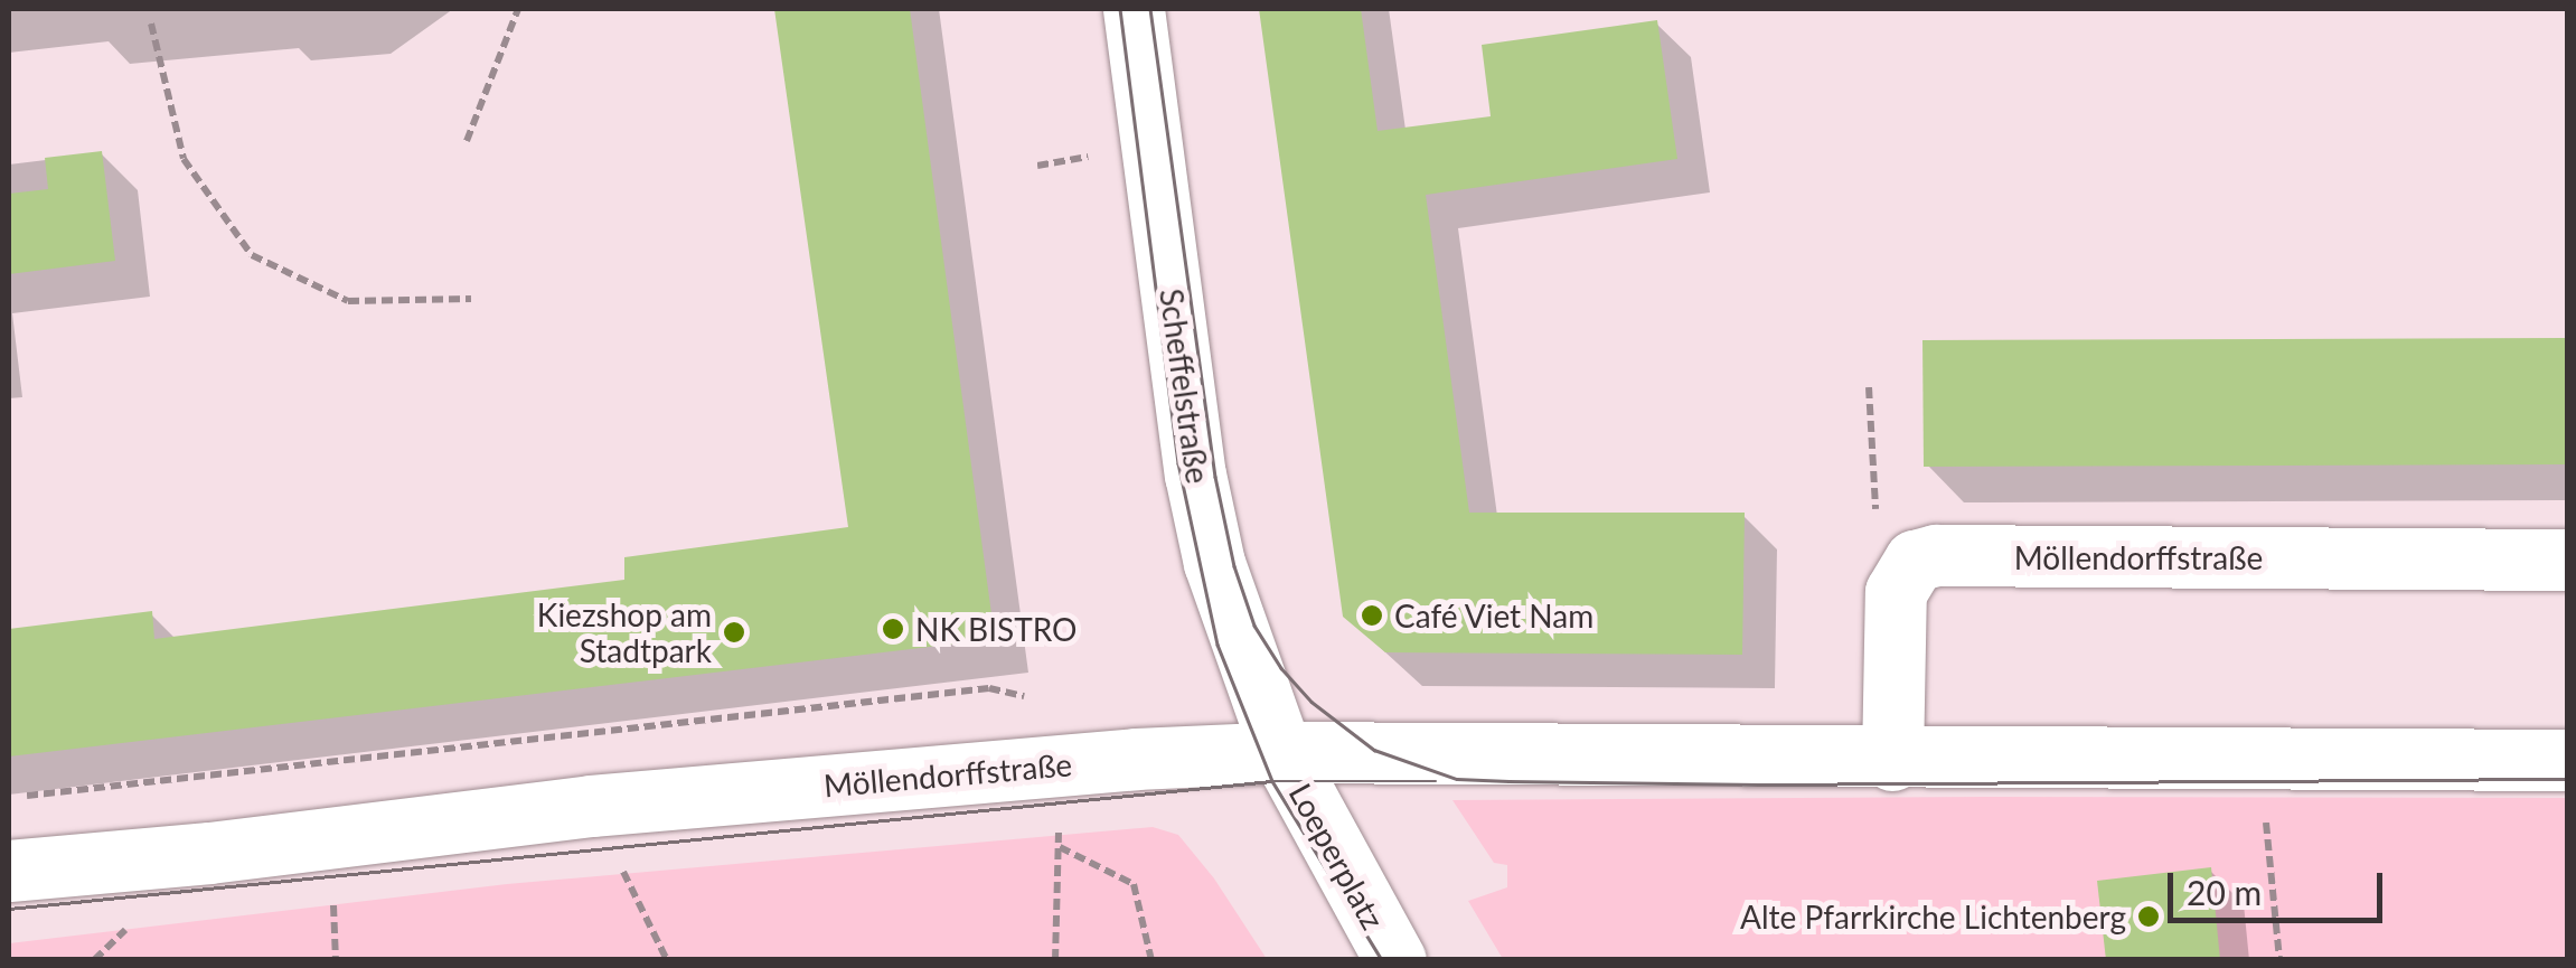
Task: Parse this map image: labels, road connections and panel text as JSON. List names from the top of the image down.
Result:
{
  "streets": {
    "main road": ["Scheffelstraße", "Möllendorffstraße", "Loeperplatz"]
  },
  "crossings": [
    ["Scheffelstraße", "Möllendorffstraße"],
    ["Scheffelstraße", "Loeperplatz"],
    ["Möllendorffstraße", "Loeperplatz"]
  ],
  "places": [
    "Café Viet Nam",
    "NK BISTRO",
    "Kiezshop am Stadtpark",
    "Alte Pfarrkirche Lichtenberg"
  ],
  "scale_bar": "20 m"
}
